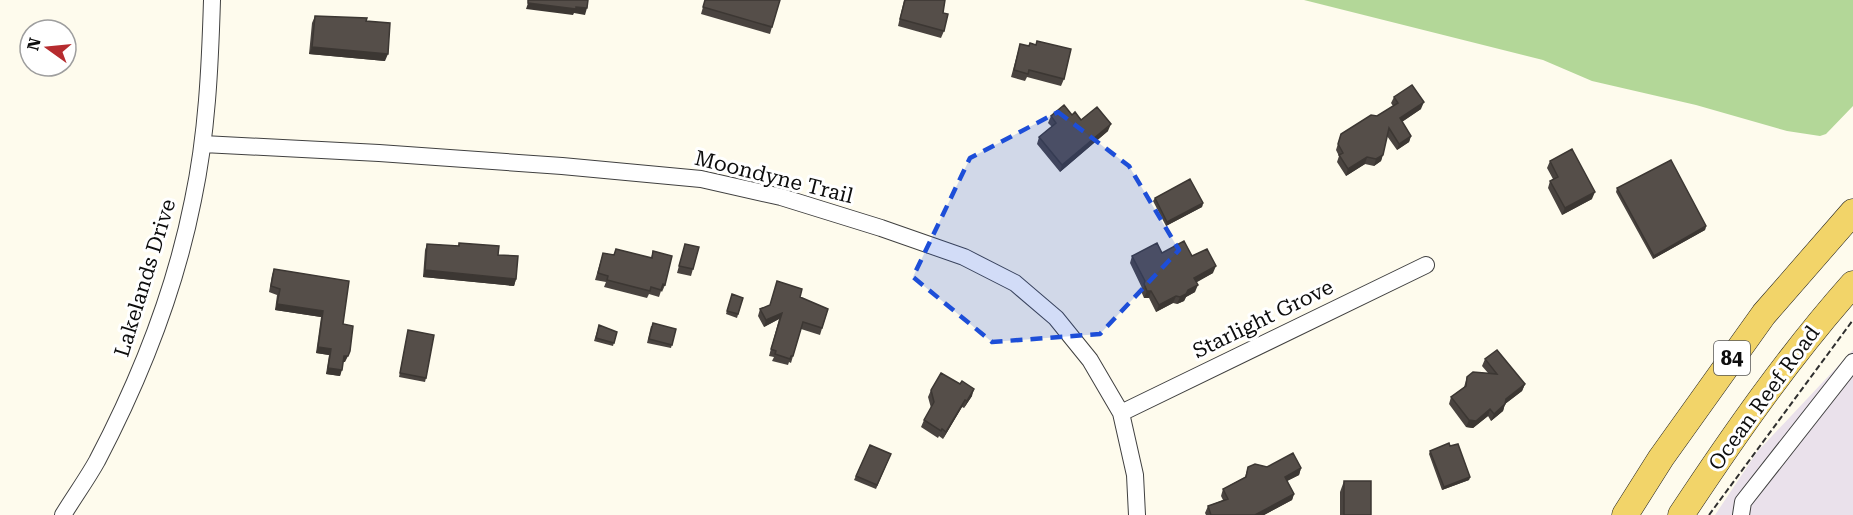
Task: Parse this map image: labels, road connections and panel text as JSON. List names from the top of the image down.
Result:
{
  "streets": {
    "main road": ["84", "Ocean Reef Road"],
    "street": ["Moondyne Trail", "Lakelands Drive", "Starlight Grove"]
  },
  "crossings": [
    ["Moondyne Trail", "Lakelands Drive"],
    ["Moondyne Trail", "Starlight Grove"]
  ],
  "north": "left"
}
